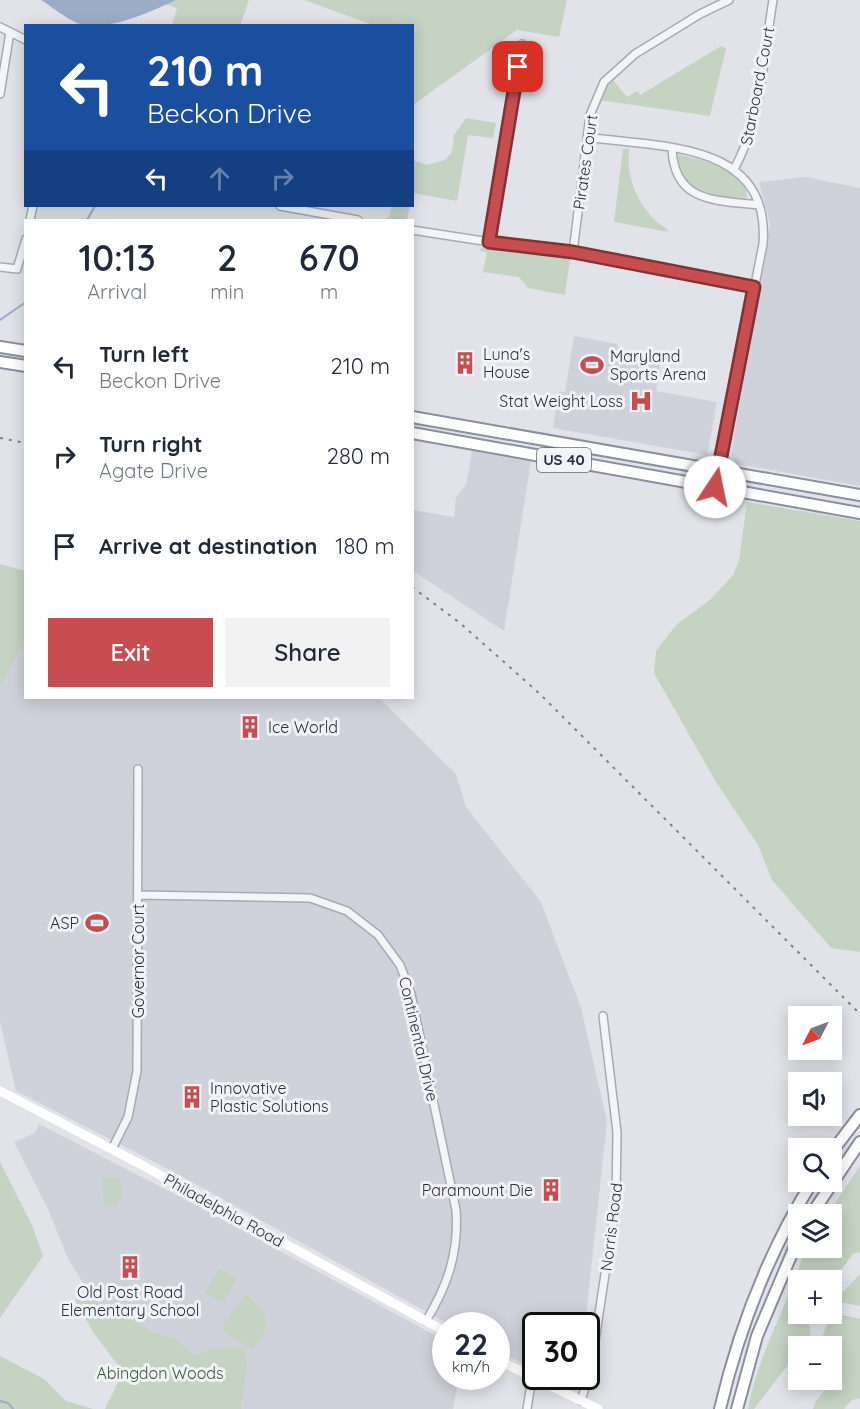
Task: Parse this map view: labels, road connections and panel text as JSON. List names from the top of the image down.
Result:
{
  "streets": {
    "highway": ["US 40"],
    "main road": ["Philadelphia Road"],
    "street": [
      "Starboard Court",
      "Pirates Court",
      "Governor Court",
      "Continental Drive",
      "Norris Road"
    ]
  },
  "crossings": [
    ["Governor Court", "Continental Drive"],
    ["Governor Court", "Philadelphia Road"],
    ["Continental Drive", "Philadelphia Road"]
  ],
  "parks": ["Abingdon Woods"],
  "places": {
    "building": [
      "Luna's House",
      "Ice World",
      "Innovative Plastic Solutions",
      "Paramount Die",
      "Old Post Road Elementary School"
    ],
    "sports": ["Maryland Sports Arena", "ASP"],
    "hospital": ["Stat Weight Loss"]
  },
  "north": "bottom left",
  "page": {
    "turn": ["210 m", "Beckon Drive"],
    "eta": [
      "10:13",
      "Arrival",
      "2",
      "min",
      "670",
      "m"
    ],
    "list": [
      {
        "name": "Turn left",
        "note": "Beckon Drive",
        "value": "210 m"
      },
      {
        "name": "Turn right",
        "note": "Agate Drive",
        "value": "280 m"
      },
      {
        "name": "Arrive at destination",
        "value": "180 m"
      }
    ],
    "buttons": ["Exit", "Share"],
    "map_buttons": ["+", "−"],
    "speed": "22 km/h",
    "limit": "30"
  }
}
